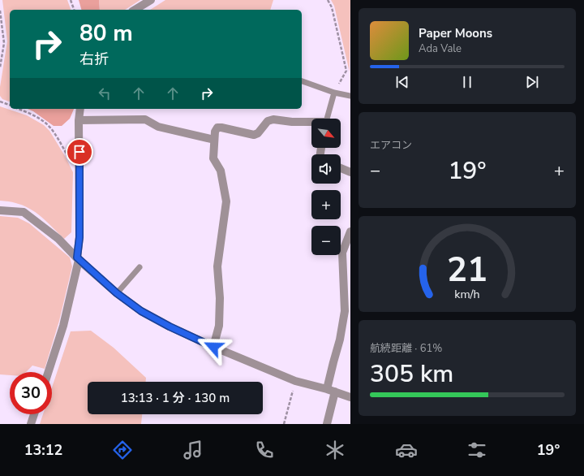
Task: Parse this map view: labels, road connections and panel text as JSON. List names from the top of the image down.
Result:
{
  "north": "bottom right",
  "page": {
    "turn": ["80 m", "右折"],
    "song": ["Paper Moons", "Ada Vale"],
    "tile": [
      "エアコン",
      ["航続距離 · 61%", "305 km"]
    ],
    "map_buttons": ["+", "−"],
    "heat": ["−", "19°", "+"],
    "limit": "30",
    "trip": "13:13 · 1 分 · 130 m",
    "tabs": ["13:12", "19°"],
    "gauge": ["21", "km/h"]
  }
}
